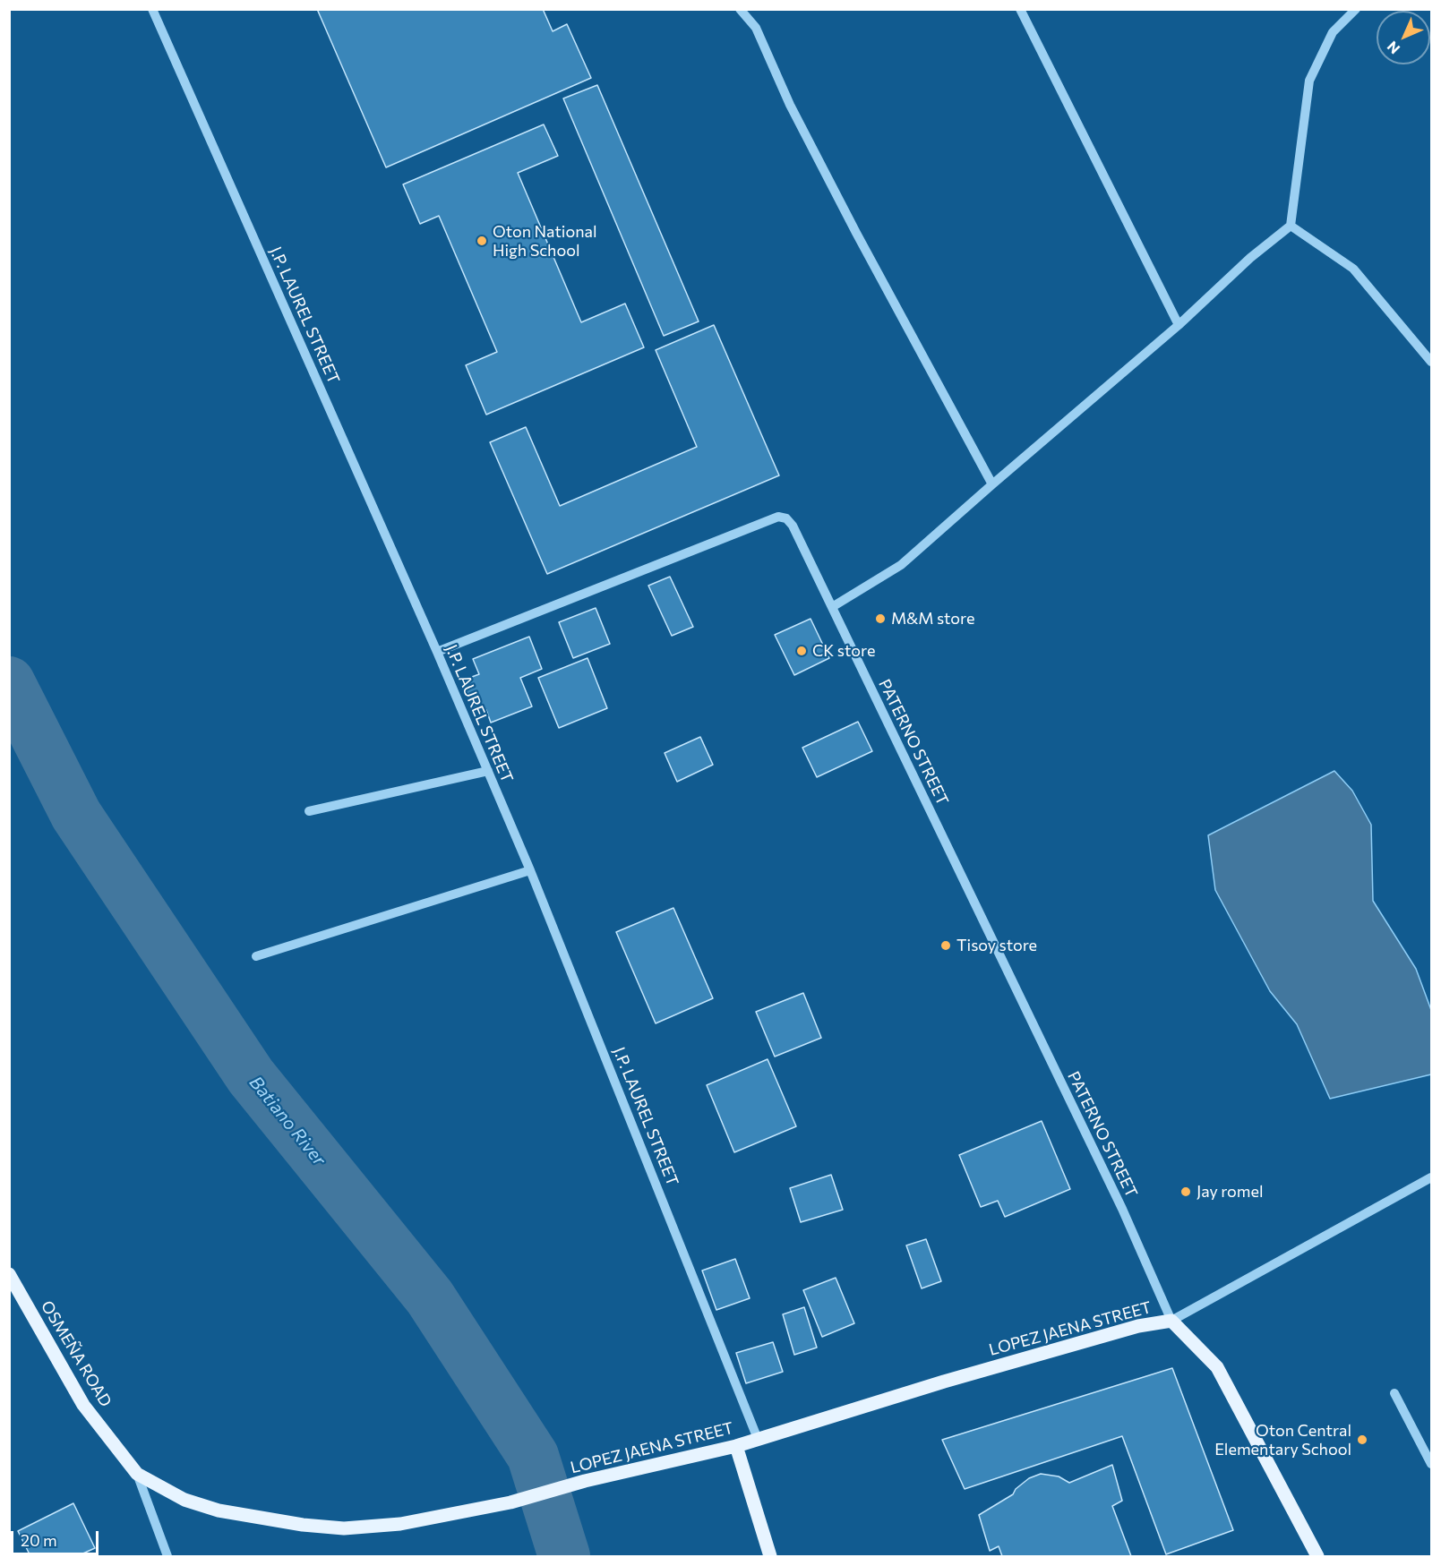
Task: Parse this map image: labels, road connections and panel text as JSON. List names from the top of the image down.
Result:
{
  "streets": {
    "main road": ["LOPEZ JAENA STREET", "OSMEÑA ROAD"],
    "street": ["J.P. LAUREL STREET", "PATERNO STREET"]
  },
  "crossings": [
    ["J.P. LAUREL STREET", "PATERNO STREET"],
    ["J.P. LAUREL STREET", "LOPEZ JAENA STREET"],
    ["PATERNO STREET", "LOPEZ JAENA STREET"],
    ["LOPEZ JAENA STREET", "OSMEÑA ROAD"]
  ],
  "water": ["Batiano River"],
  "places": [
    "Oton National High School",
    "M&M store",
    "CK store",
    "Tisoy store",
    "Jay romel",
    "Oton Central Elementary School"
  ],
  "scale_bar": "20 m",
  "north": "bottom left"
}
